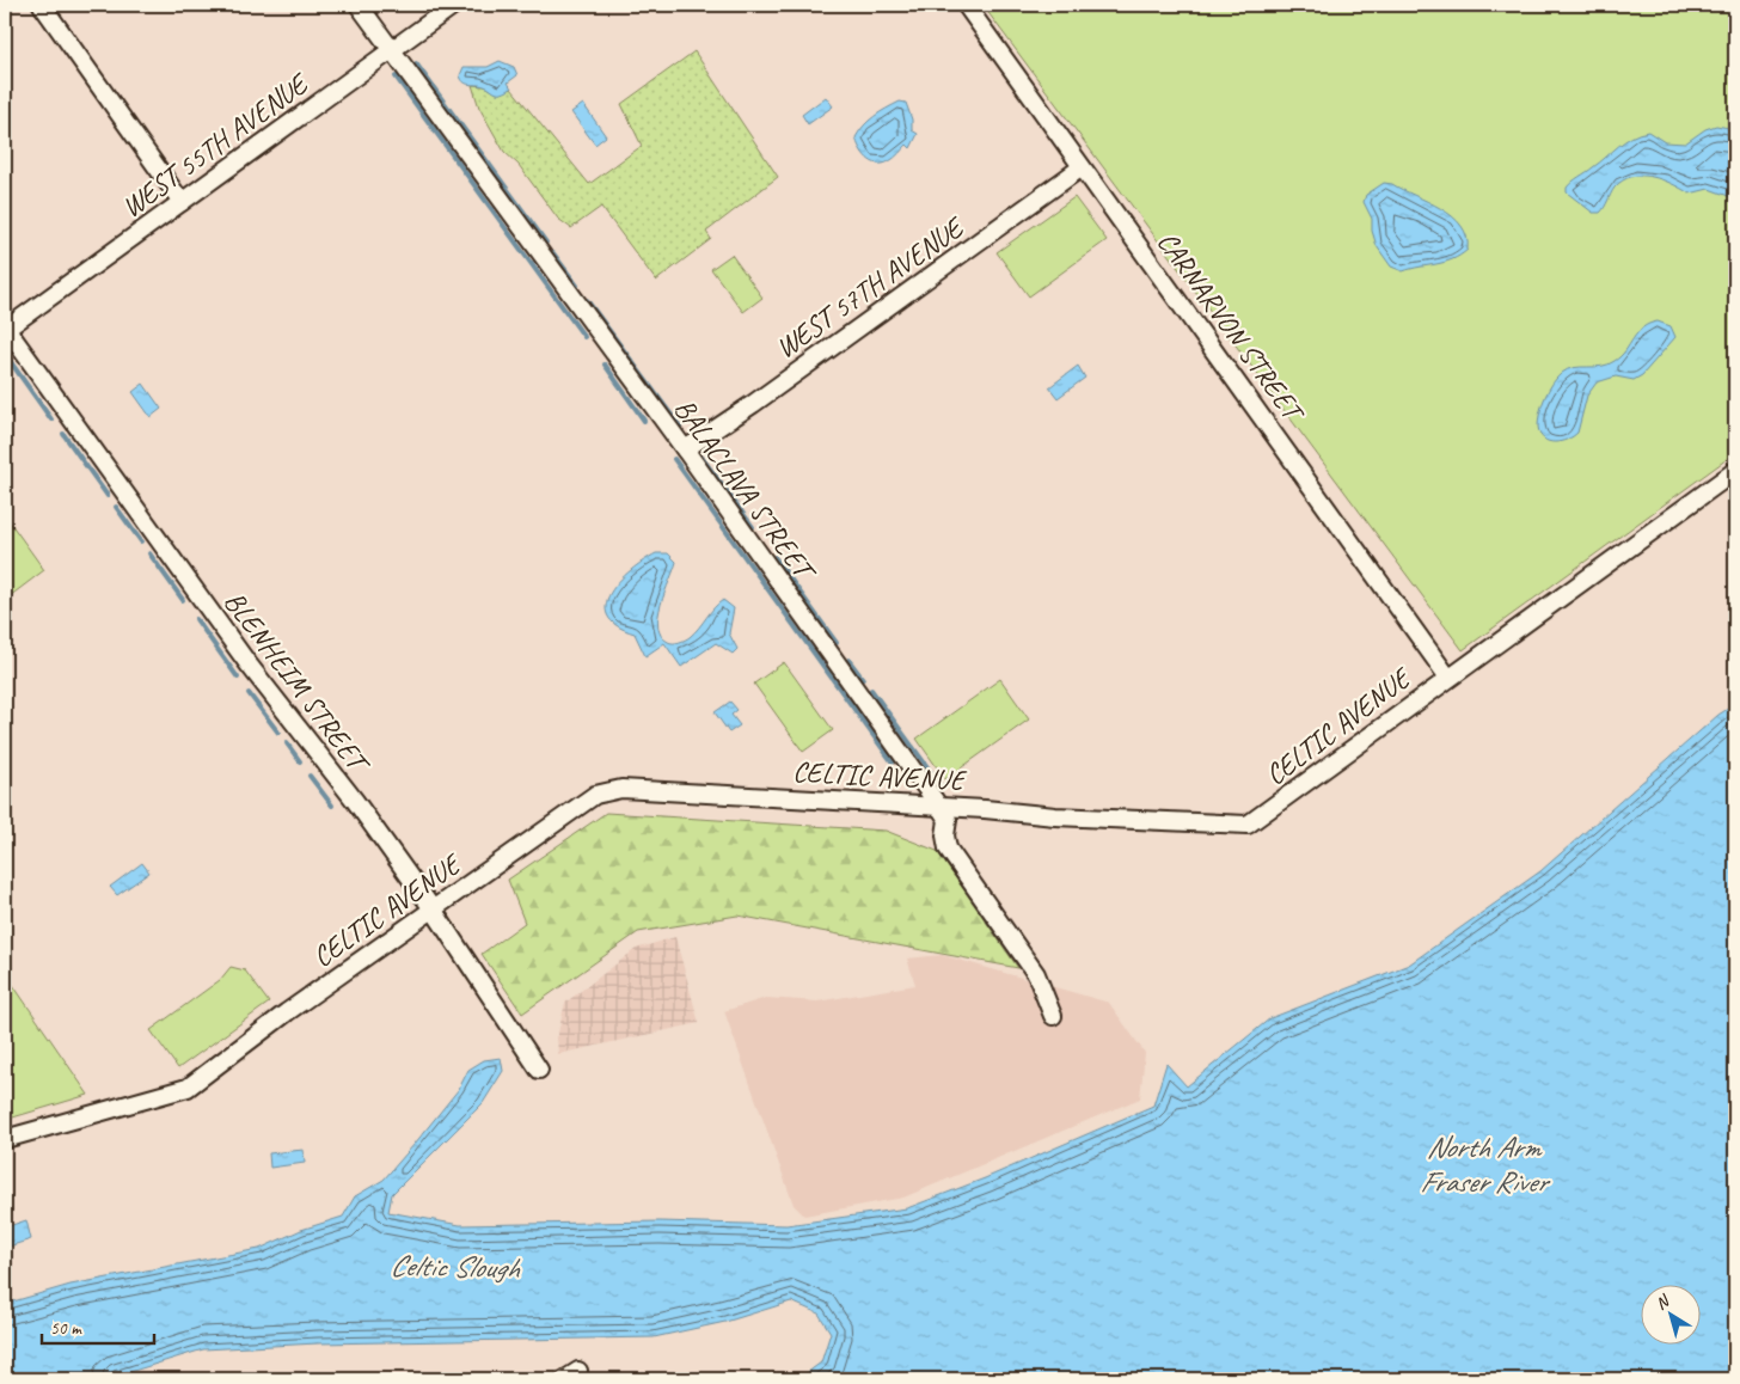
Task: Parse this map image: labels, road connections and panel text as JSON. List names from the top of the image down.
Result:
{
  "streets": {
    "street": [
      "WEST 55TH AVENUE",
      "WEST 57TH AVENUE",
      "CARNARVON STREET",
      "BALACLAVA STREET",
      "BLENHEIM STREET",
      "CELTIC AVENUE"
    ]
  },
  "crossings": [
    ["WEST 55TH AVENUE", "BALACLAVA STREET"],
    ["WEST 55TH AVENUE", "BLENHEIM STREET"],
    ["WEST 57TH AVENUE", "CARNARVON STREET"],
    ["WEST 57TH AVENUE", "BALACLAVA STREET"],
    ["CARNARVON STREET", "CELTIC AVENUE"],
    ["BALACLAVA STREET", "CELTIC AVENUE"],
    ["BLENHEIM STREET", "CELTIC AVENUE"]
  ],
  "water": ["North Arm Fraser River", "Celtic Slough"],
  "scale_bar": "50 m",
  "north": "top left"
}
